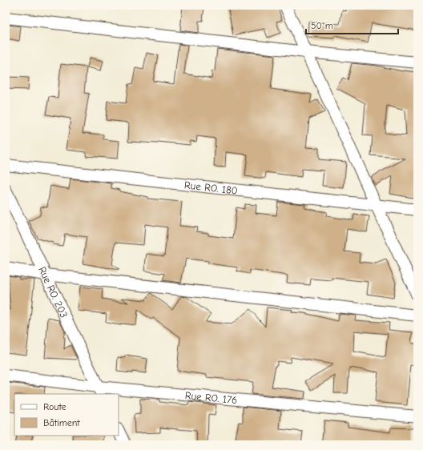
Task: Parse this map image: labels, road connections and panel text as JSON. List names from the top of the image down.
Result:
{
  "streets": {
    "street": ["Rue RO. 180", "Rue RO. 203", "Rue RO. 176"]
  },
  "crossings": [
    ["Rue RO. 203", "Rue RO. 176"]
  ],
  "legend": ["Route", "Bâtiment"],
  "scale_bar": "50 m"
}
